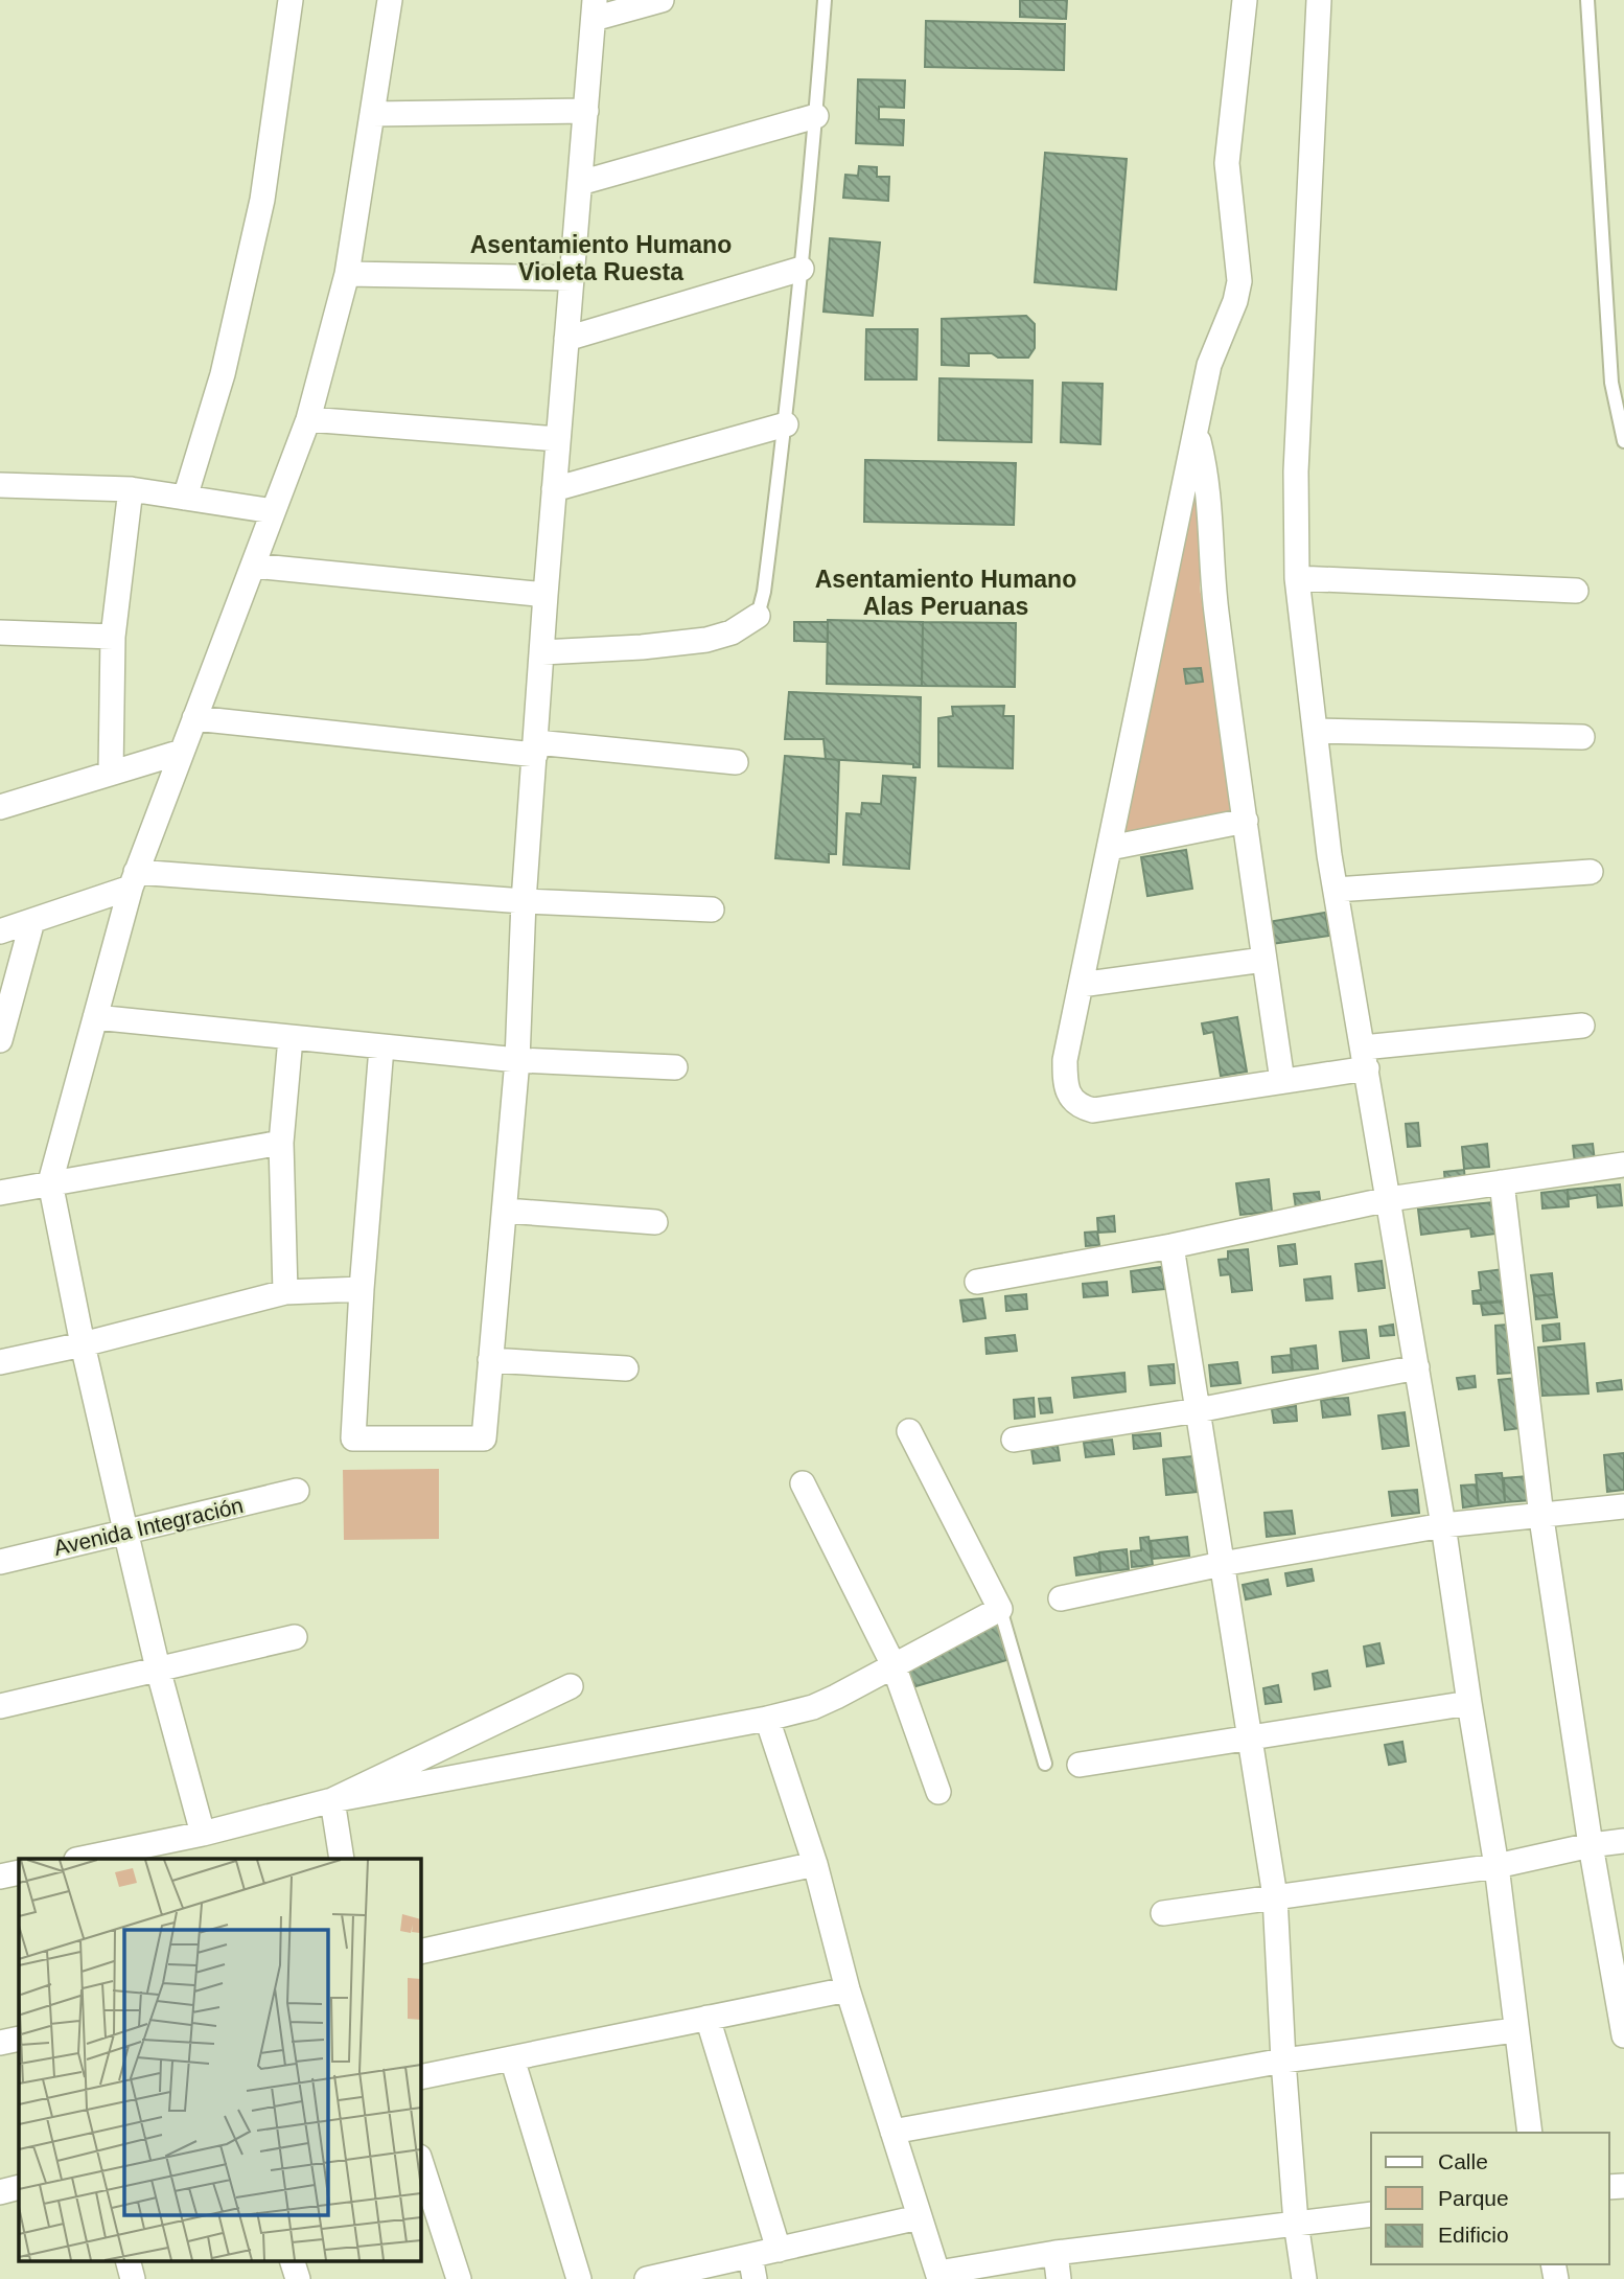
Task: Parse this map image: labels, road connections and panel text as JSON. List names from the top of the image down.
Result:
{
  "streets": {
    "street": ["Avenida Integración"]
  },
  "districts": ["Asentamiento Humano Violeta Ruesta", "Asentamiento Humano Alas Peruanas"],
  "legend": ["Calle", "Parque", "Edificio"]
}
